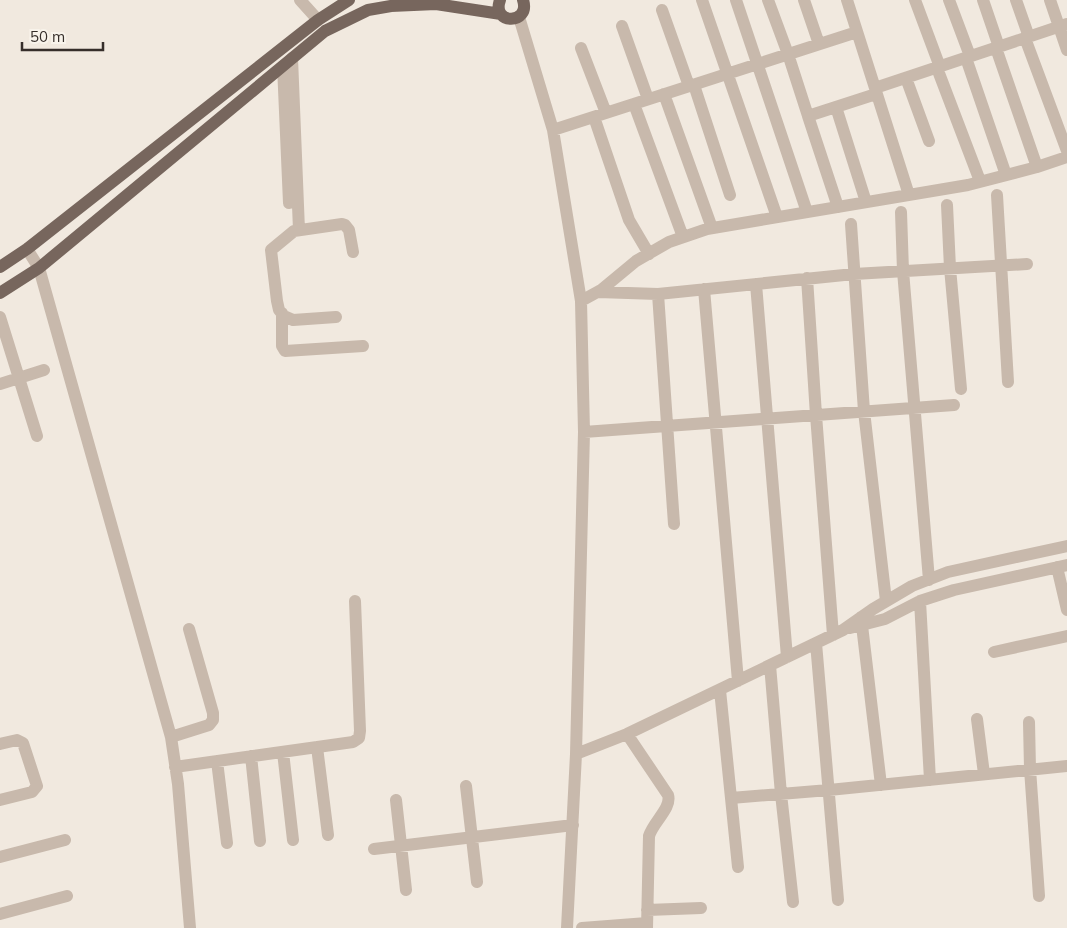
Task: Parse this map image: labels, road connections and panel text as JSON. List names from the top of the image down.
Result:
{
  "scale_bar": "50 m"
}
